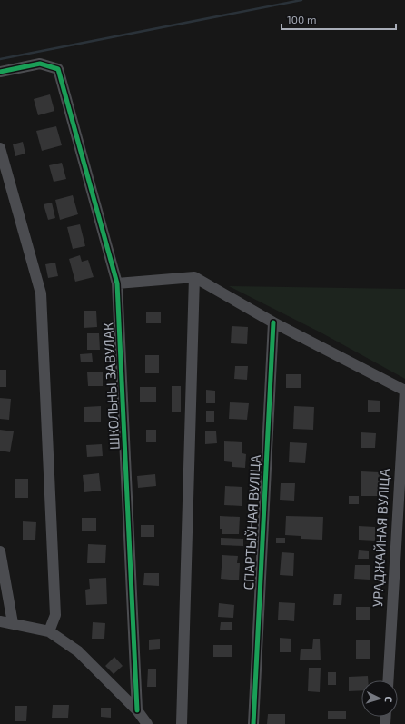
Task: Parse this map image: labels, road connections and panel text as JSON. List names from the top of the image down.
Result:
{
  "streets": {
    "street": ["ШКОЛЬНЫ ЗАВУЛАК", "СПАРТЫЎНАЯ ВУЛІЦА", "УРАДЖАЙНАЯ ВУЛІЦА"]
  },
  "scale_bar": "100 m",
  "north": "right"
}
